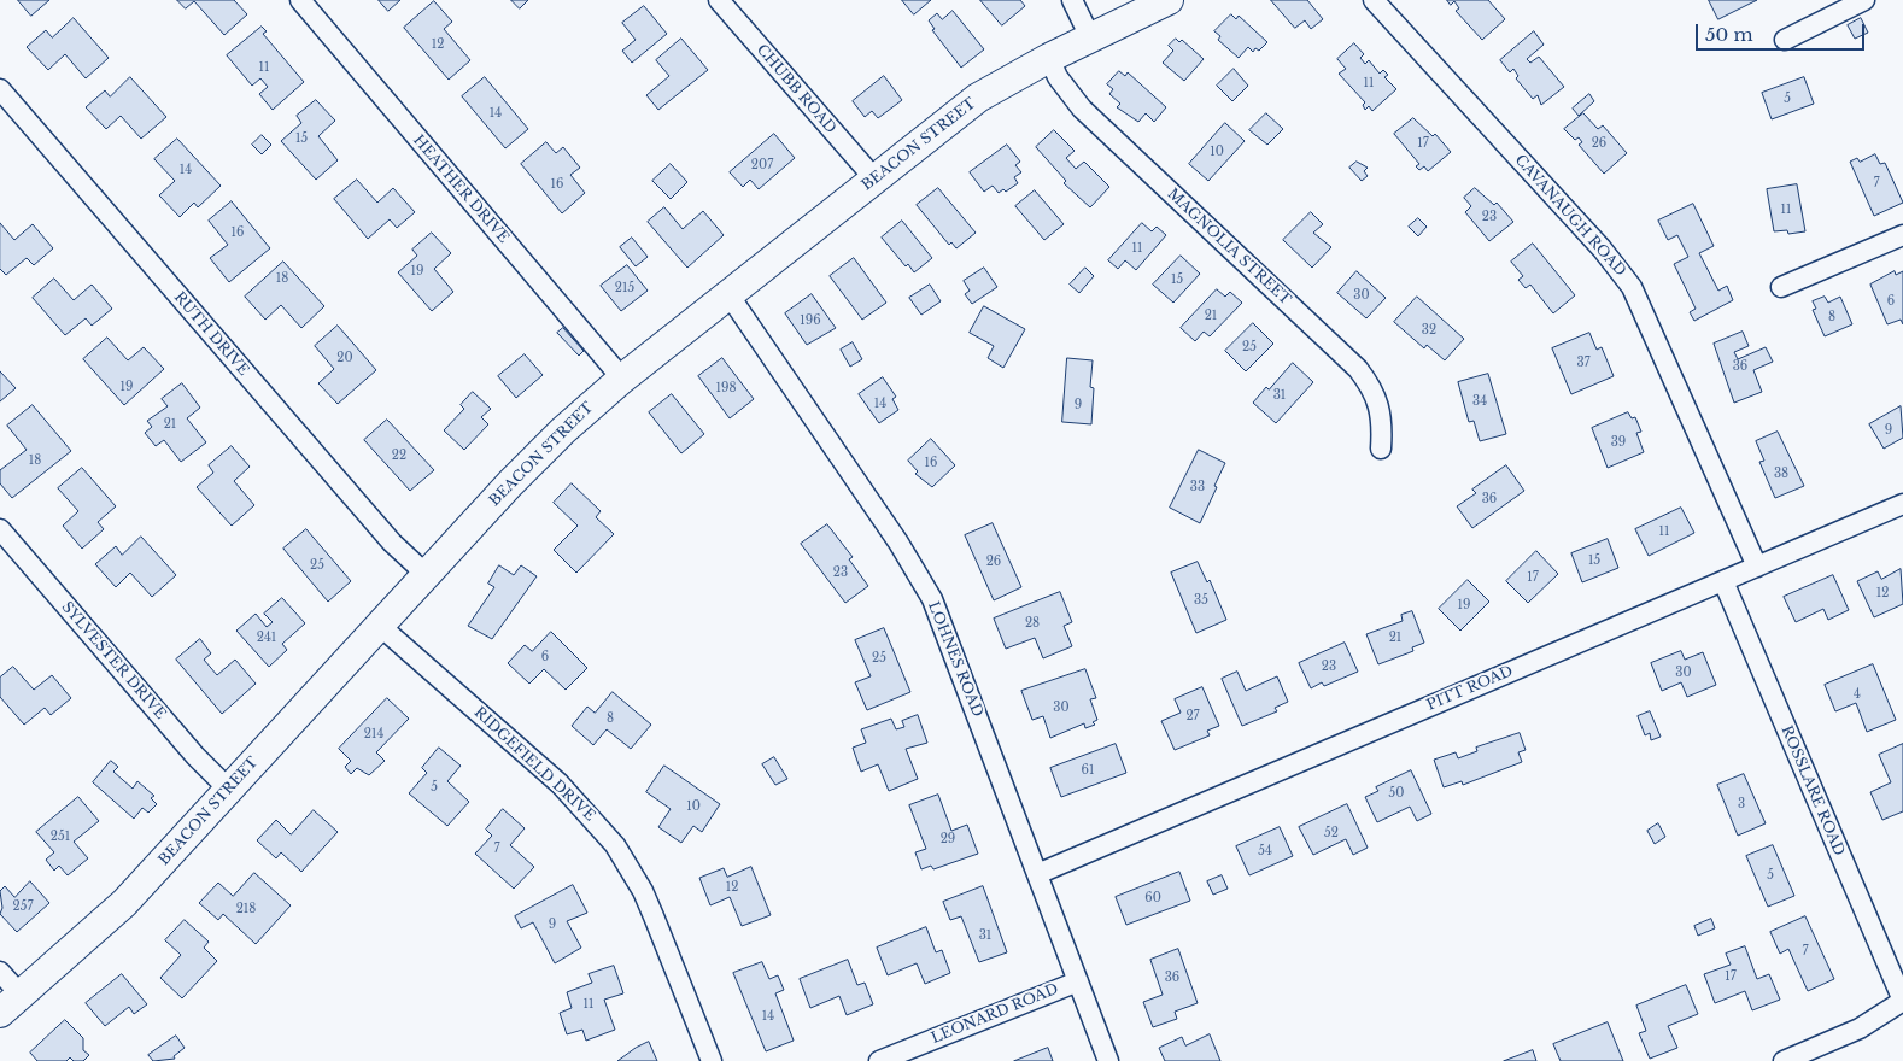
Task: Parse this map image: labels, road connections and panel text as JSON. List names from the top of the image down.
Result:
{
  "streets": {
    "street": [
      "CHUBB ROAD",
      "BEACON STREET",
      "HEATHER DRIVE",
      "CAVANAUGH ROAD",
      "MAGNOLIA STREET",
      "RUTH DRIVE",
      "LOHNES ROAD",
      "SYLVESTER DRIVE",
      "PITT ROAD",
      "RIDGEFIELD DRIVE",
      "ROSSLARE ROAD",
      "LEONARD ROAD"
    ]
  },
  "crossings": [
    ["CHUBB ROAD", "BEACON STREET"],
    ["BEACON STREET", "HEATHER DRIVE"],
    ["BEACON STREET", "MAGNOLIA STREET"],
    ["BEACON STREET", "RUTH DRIVE"],
    ["BEACON STREET", "LOHNES ROAD"],
    ["BEACON STREET", "SYLVESTER DRIVE"],
    ["BEACON STREET", "RIDGEFIELD DRIVE"],
    ["CAVANAUGH ROAD", "PITT ROAD"],
    ["LOHNES ROAD", "PITT ROAD"],
    ["LOHNES ROAD", "LEONARD ROAD"],
    ["PITT ROAD", "ROSSLARE ROAD"]
  ],
  "house_numbers": [
    "12",
    "11",
    "11",
    "5",
    "14",
    "15",
    "17",
    "26",
    "10",
    "207",
    "14",
    "7",
    "16",
    "11",
    "23",
    "16",
    "11",
    "19",
    "18",
    "15",
    "215",
    "30",
    "6",
    "21",
    "8",
    "196",
    "32",
    "25",
    "20",
    "37",
    "36",
    "19",
    "198",
    "31",
    "34",
    "14",
    "9",
    "21",
    "9",
    "39",
    "22",
    "18",
    "16",
    "38",
    "33",
    "36",
    "11",
    "15",
    "26",
    "25",
    "23",
    "17",
    "12",
    "35",
    "19",
    "28",
    "241",
    "21",
    "6",
    "25",
    "23",
    "30",
    "4",
    "30",
    "27",
    "8",
    "214",
    "61",
    "5",
    "50",
    "3",
    "10",
    "52",
    "251",
    "29",
    "7",
    "54",
    "5",
    "12",
    "60",
    "257",
    "218",
    "9",
    "31",
    "7",
    "17",
    "36",
    "11",
    "14"
  ],
  "scale_bar": "50 m"
}
